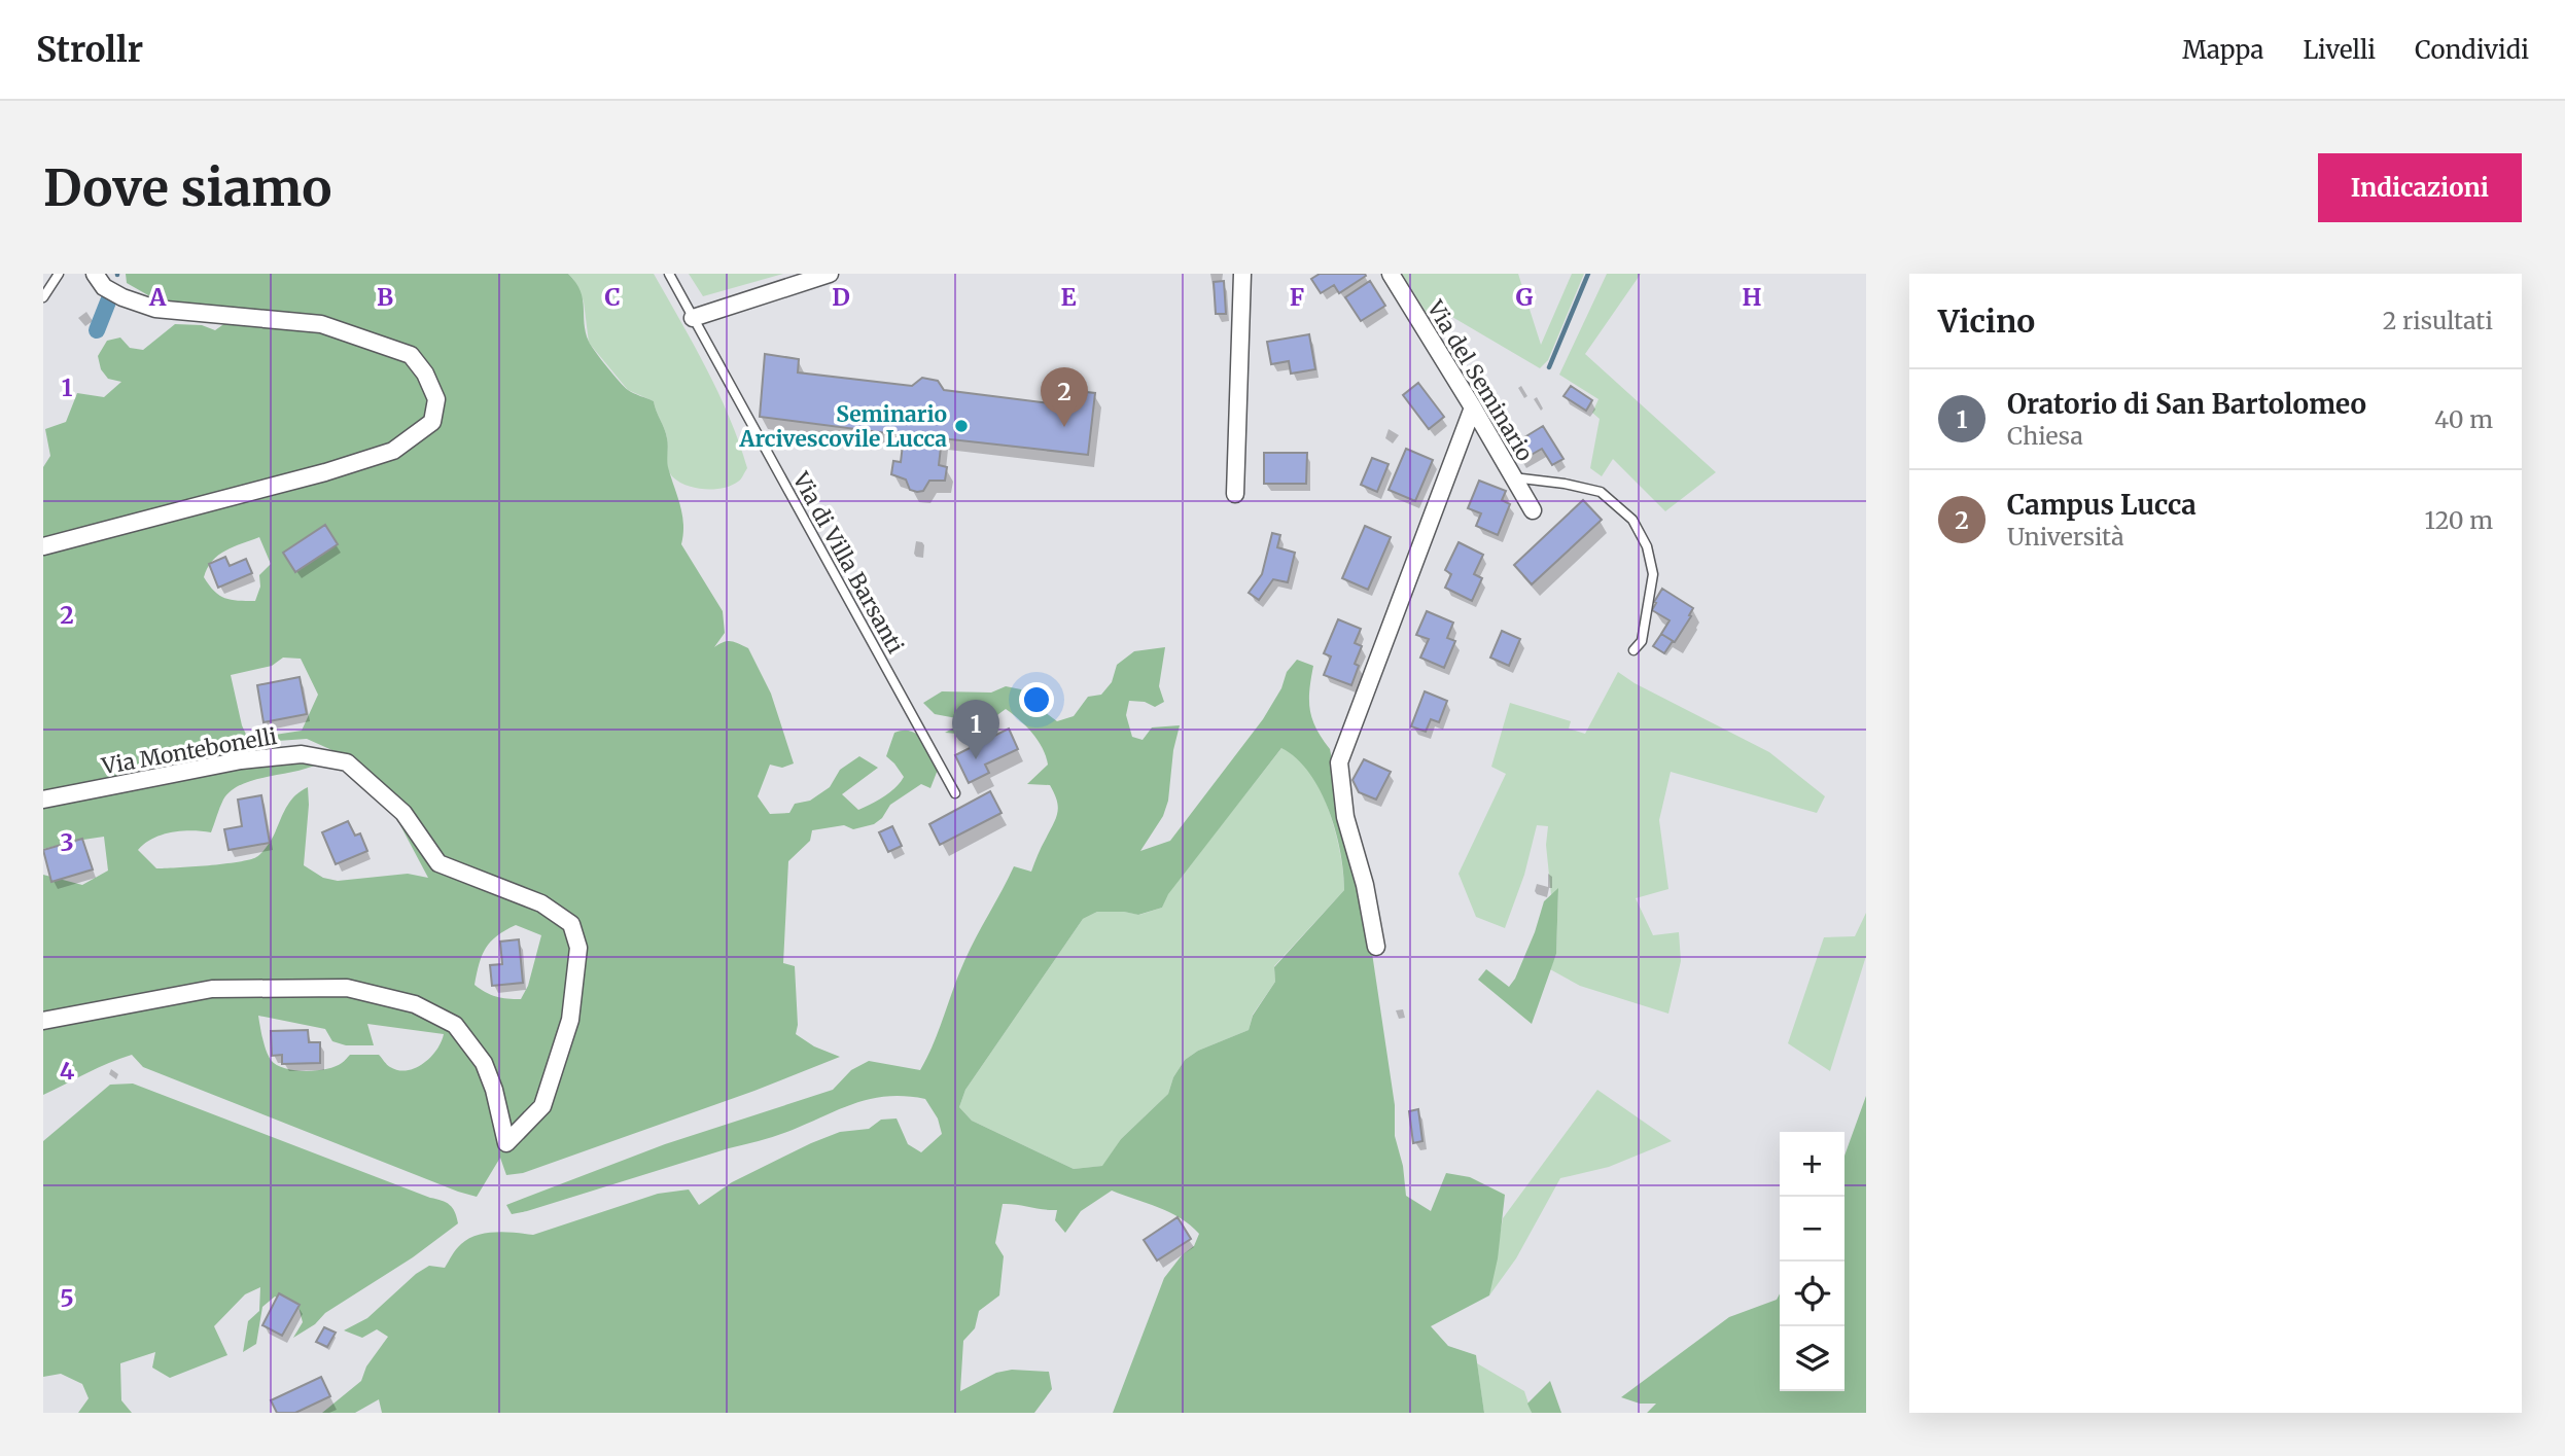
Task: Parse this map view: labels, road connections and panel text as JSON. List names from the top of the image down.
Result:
{
  "streets": {
    "street": ["Via del Seminario", "Via Montebonelli"],
    "lane": ["Via di Villa Barsanti"]
  },
  "places": ["Seminario Arcivescovile Lucca"],
  "page": {
    "header": "Strollr",
    "nav": ["Mappa", "Livelli", "Condividi"],
    "buttons": "Indicazioni",
    "title": "Dove siamo",
    "heading": ["Vicino", "2 risultati"],
    "pins": ["2", "1"],
    "list": [
      {
        "mark": "1",
        "name": "Oratorio di San Bartolomeo",
        "note": "Chiesa",
        "value": "40 m"
      },
      {
        "mark": "2",
        "name": "Campus Lucca",
        "note": "Università",
        "value": "120 m"
      }
    ],
    "map_buttons": ["+", "−"]
  },
  "grid": {
    "columns": [
      "A",
      "B",
      "C",
      "D",
      "E",
      "F",
      "G",
      "H"
    ],
    "rows": [
      "1",
      "2",
      "3",
      "4",
      "5"
    ]
  }
}
